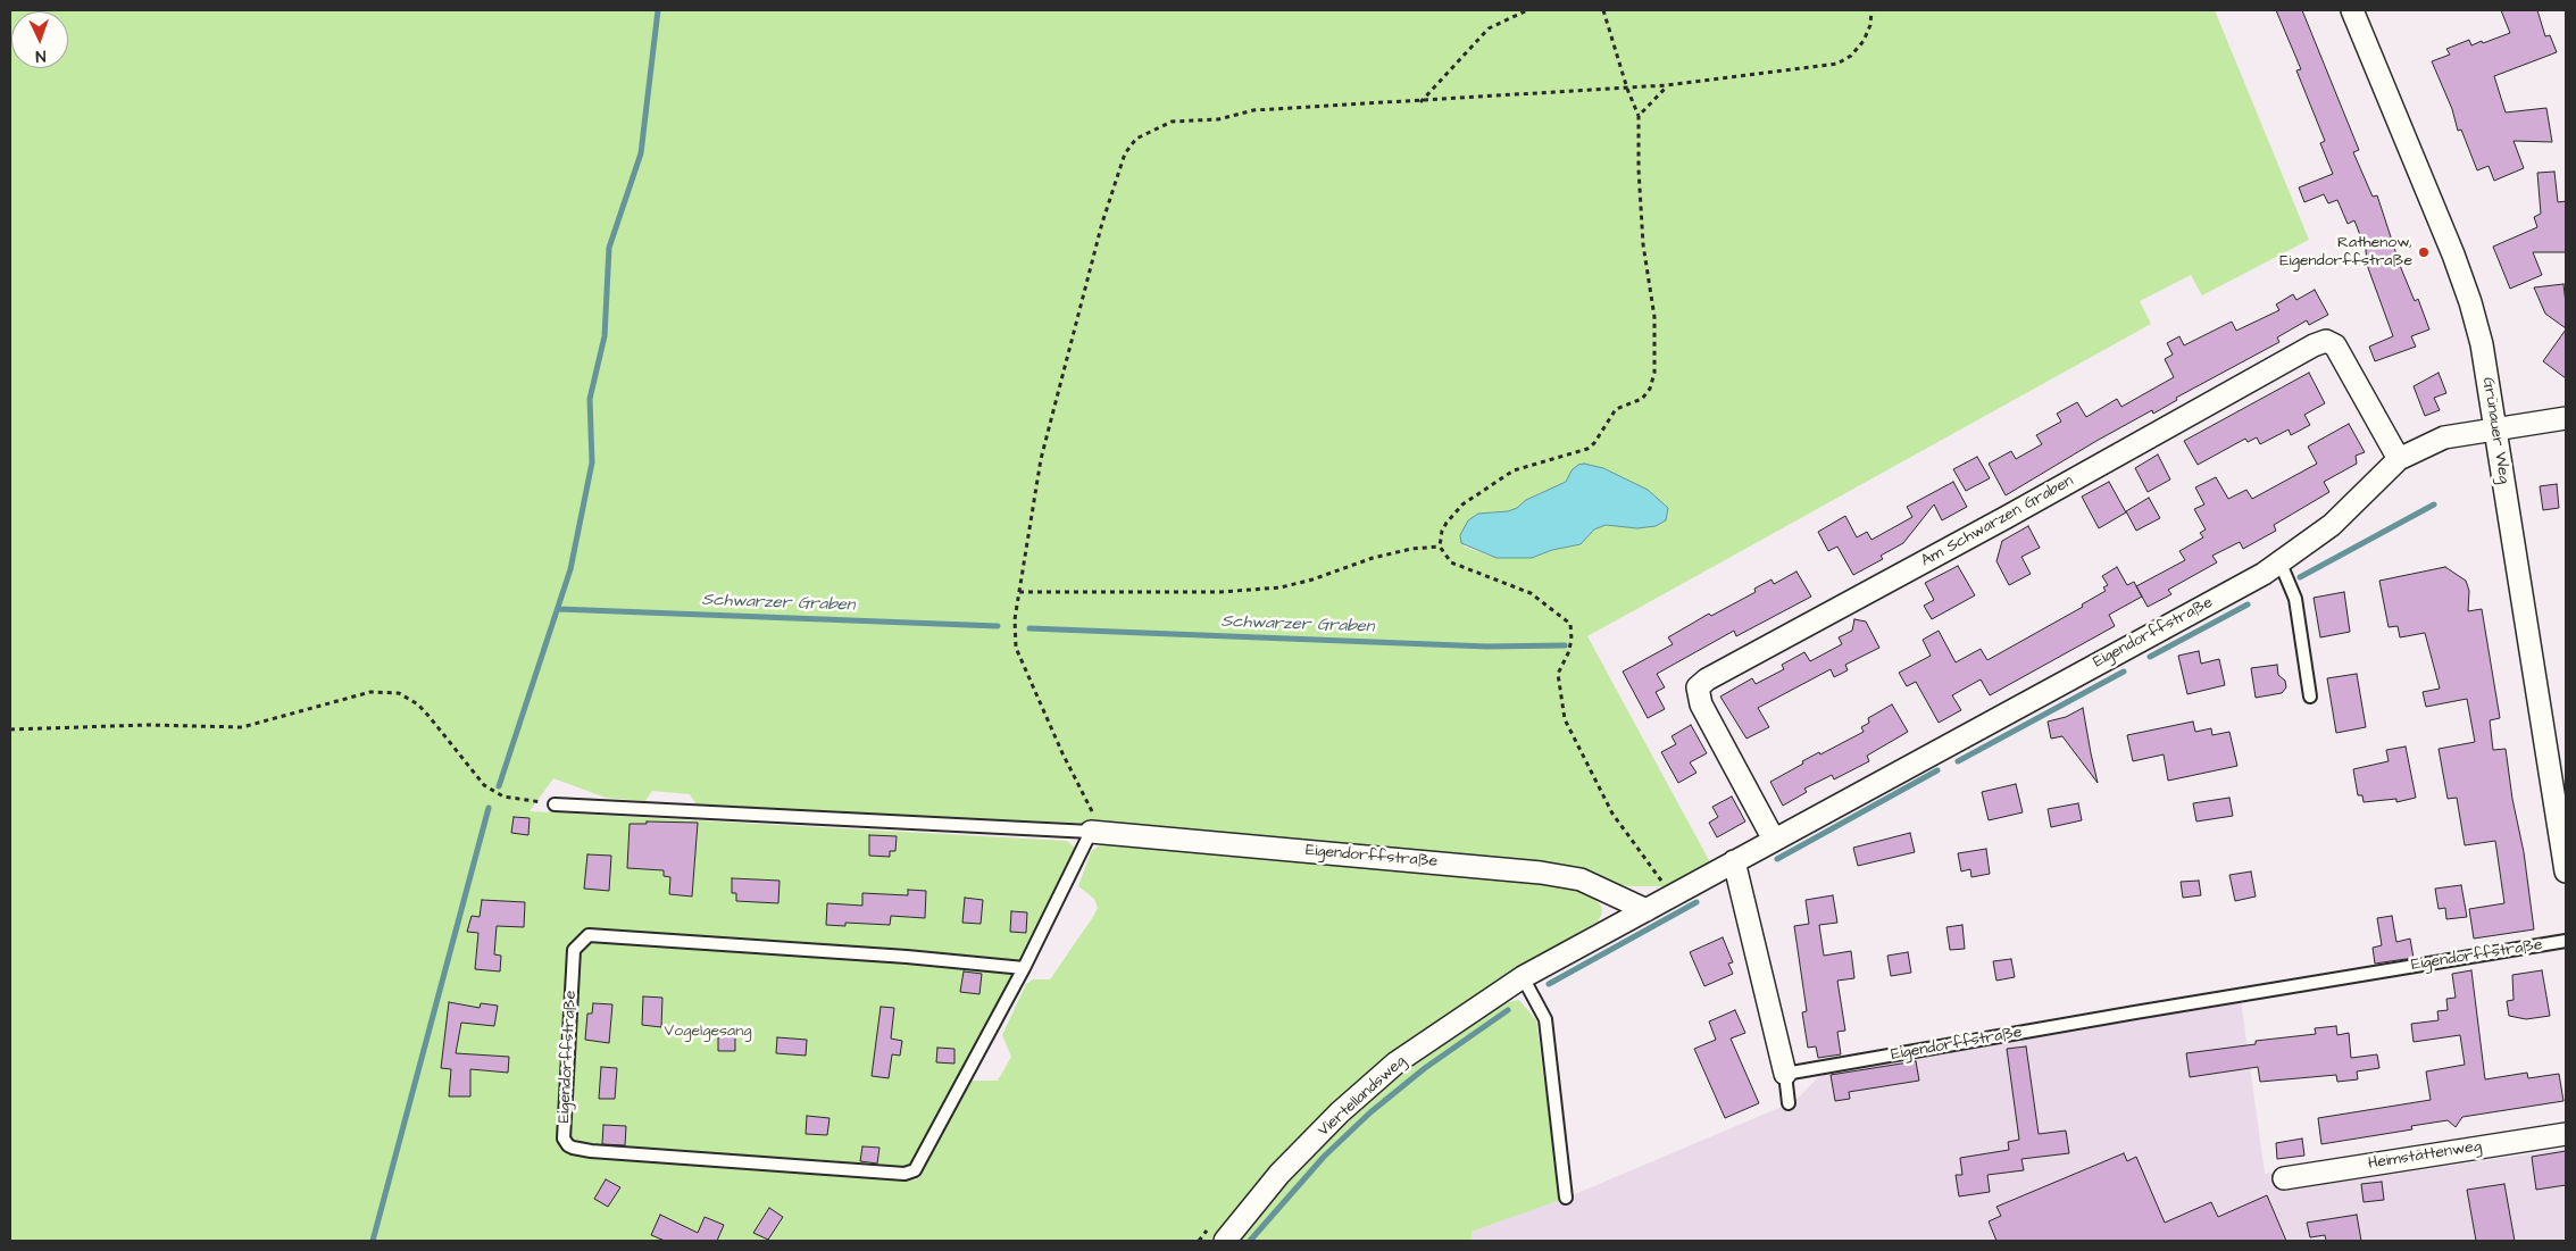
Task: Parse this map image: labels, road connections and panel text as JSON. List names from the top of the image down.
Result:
{
  "streets": {
    "street": [
      "Grünauer Weg",
      "Am Schwarzen Graben",
      "Eigendorffstraße",
      "Viertellandsweg",
      "Heimstättenweg"
    ]
  },
  "crossings": [
    ["Grünauer Weg", "Eigendorffstraße"],
    ["Am Schwarzen Graben", "Eigendorffstraße"],
    ["Eigendorffstraße", "Viertellandsweg"]
  ],
  "water": ["Schwarzer Graben"],
  "parks": ["Vogelgesang"],
  "places": ["Rathenow, Eigendorffstraße"],
  "north": "bottom"
}
